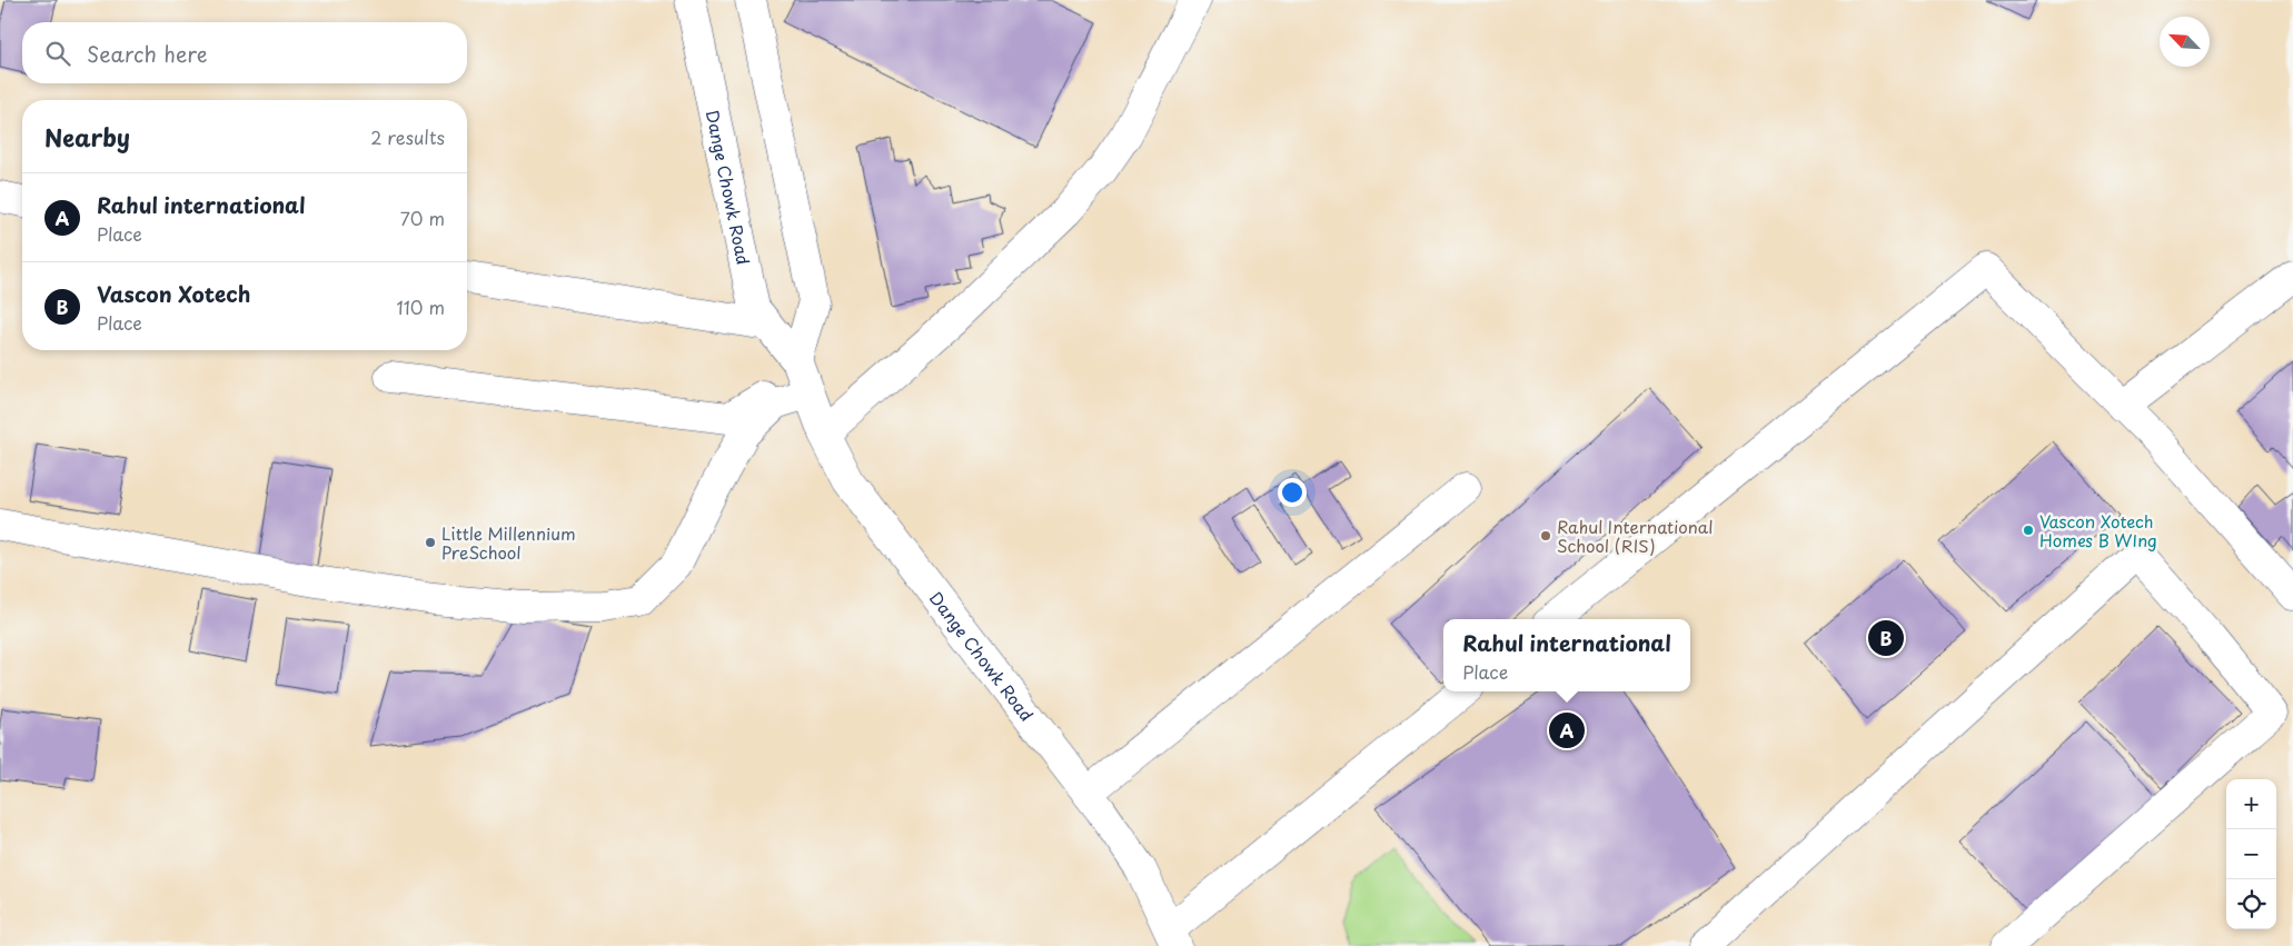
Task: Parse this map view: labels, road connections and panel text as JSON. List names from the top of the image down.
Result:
{
  "streets": {
    "street": ["Dange Chowk Road"]
  },
  "places": ["Vascon Xotech Homes B WIng", "Rahul International School (RIS)", "Little Millennium PreSchool"],
  "north": "top left",
  "page": {
    "search": "Search here",
    "heading": ["Nearby", "2 results"],
    "list": [
      {
        "mark": "A",
        "name": "Rahul international",
        "note": "Place",
        "value": "70 m"
      },
      {
        "mark": "B",
        "name": "Vascon Xotech",
        "note": "Place",
        "value": "110 m"
      }
    ],
    "pins": ["B", "A"],
    "popup": ["Rahul international", "Place"],
    "map_buttons": ["+", "−"]
  }
}
